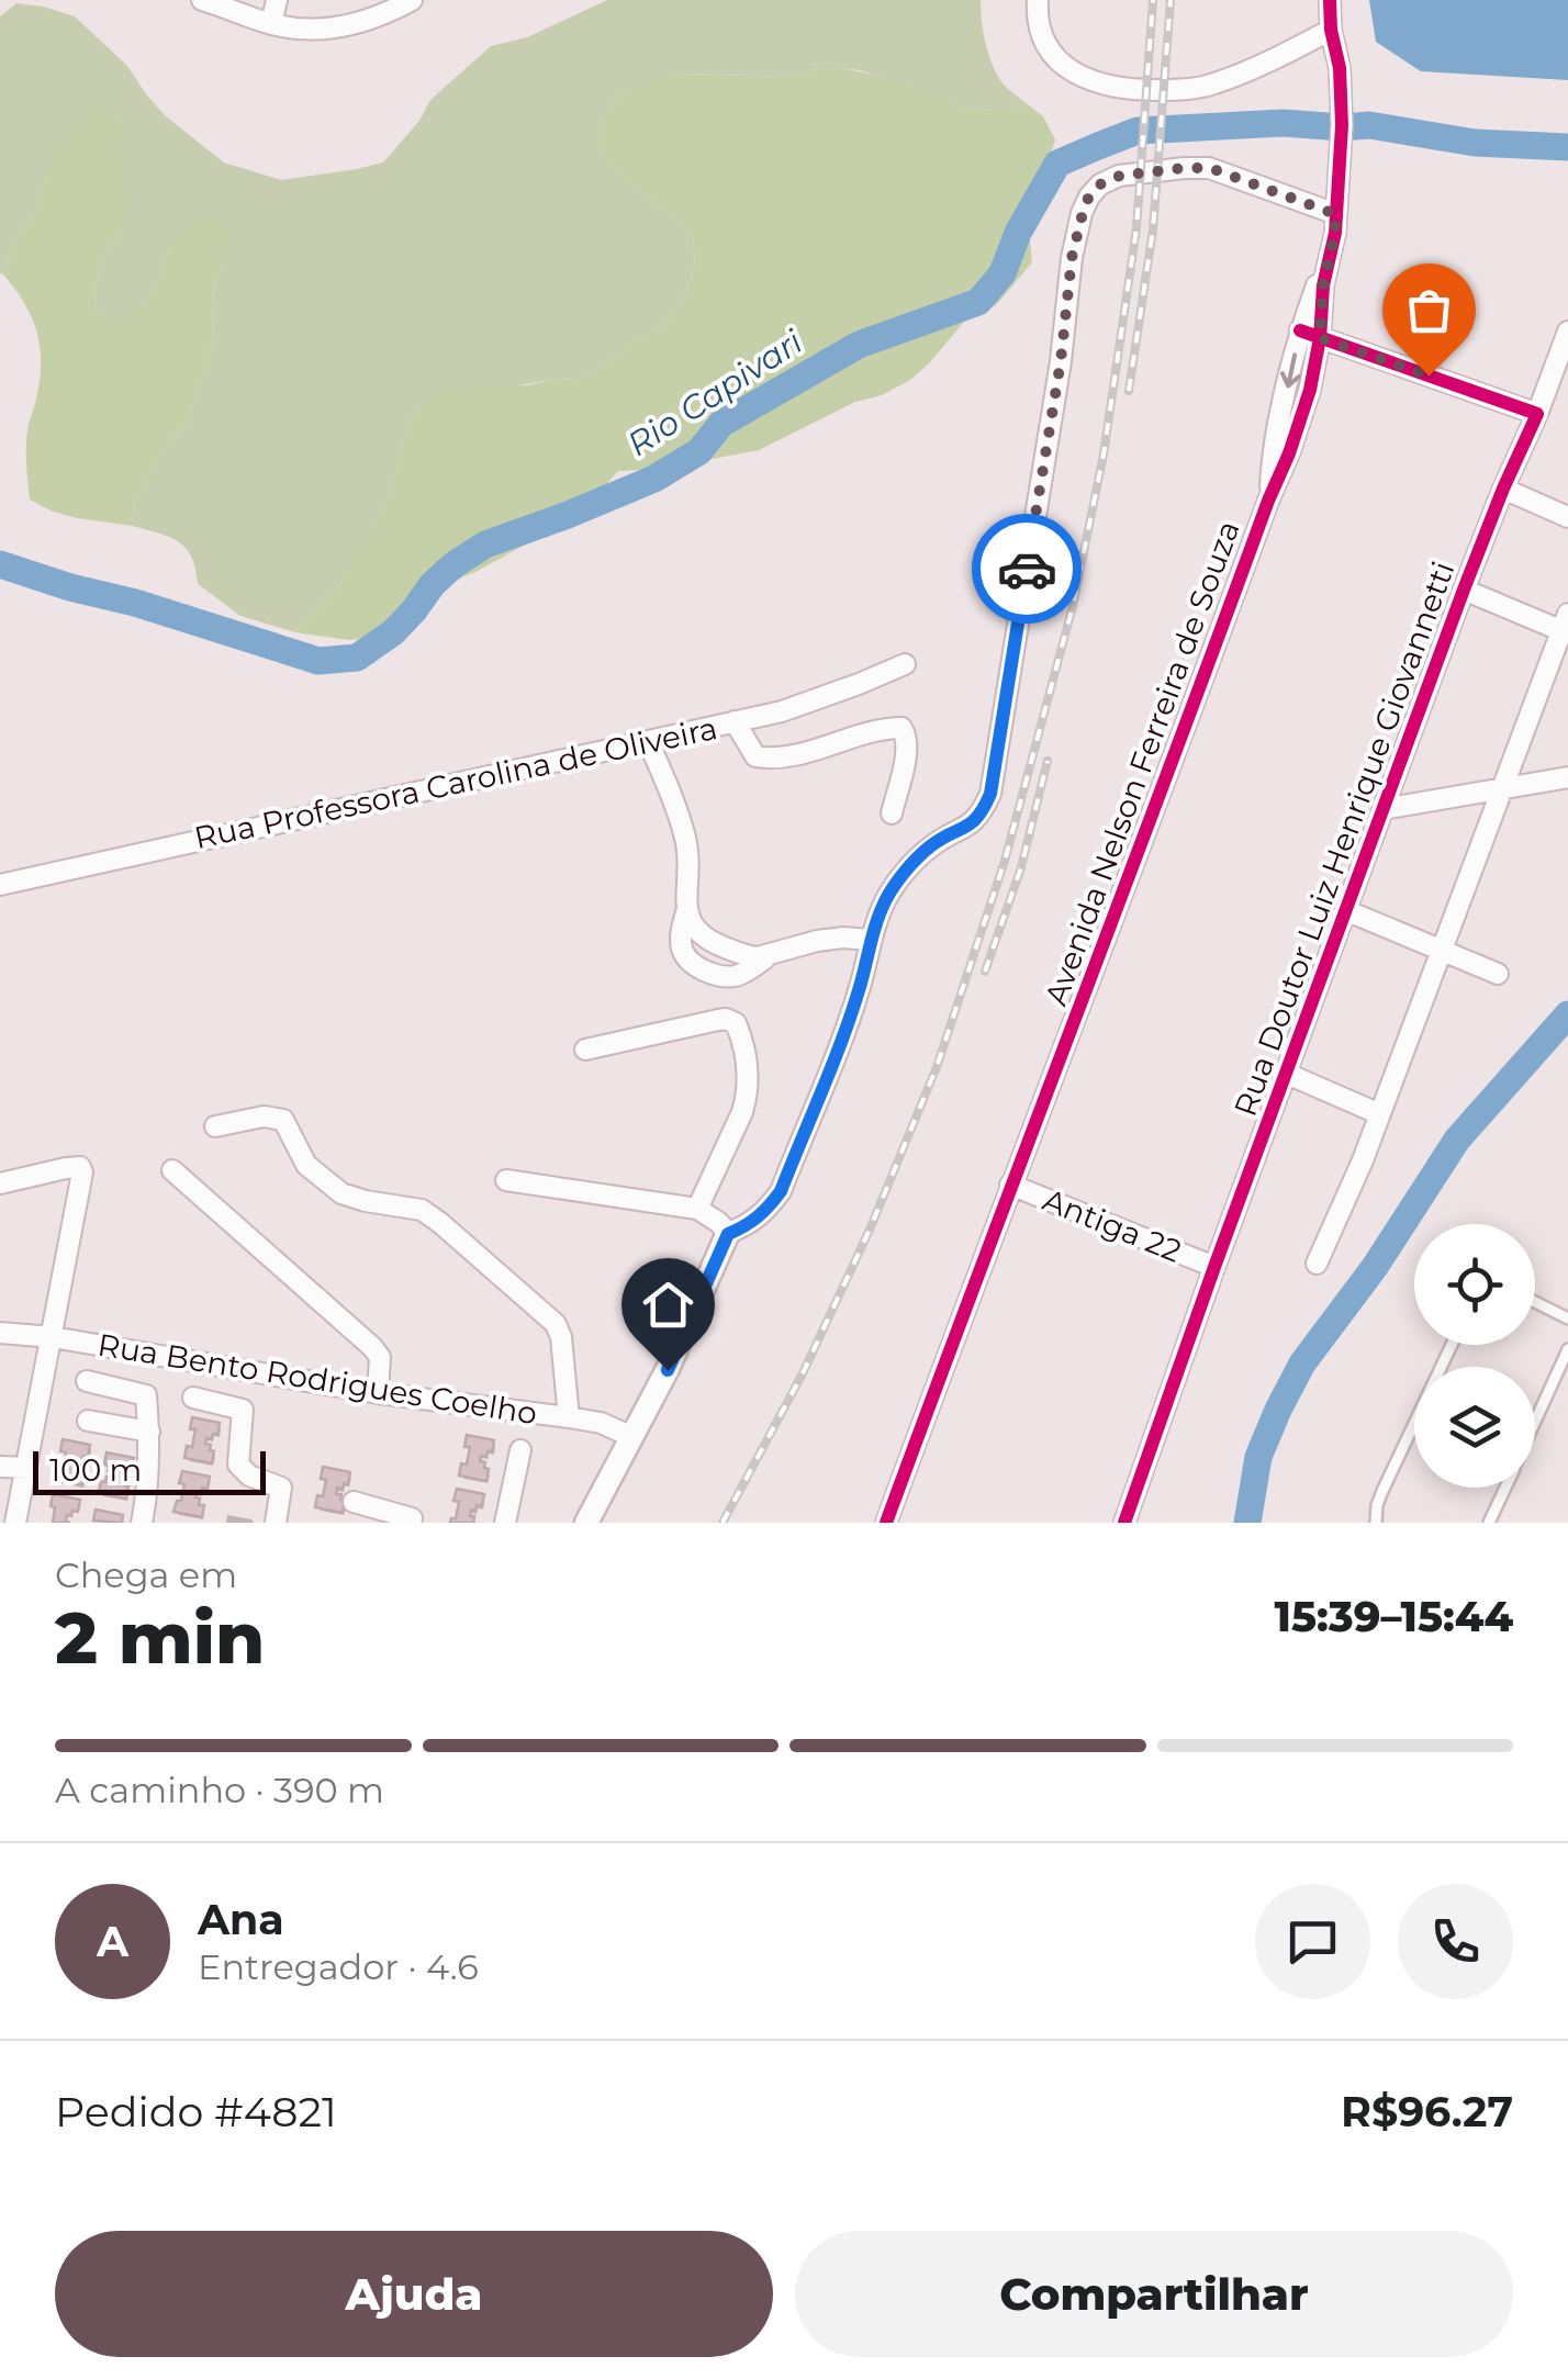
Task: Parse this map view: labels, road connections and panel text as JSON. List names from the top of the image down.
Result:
{
  "streets": {
    "street": [
      "Avenida Nelson Ferreira de Souza",
      "Rua Professora Carolina de Oliveira",
      "Rua Doutor Luiz Henrique Giovannetti",
      "Antiga 22",
      "Rua Bento Rodrigues Coelho"
    ]
  },
  "crossings": [
    ["Avenida Nelson Ferreira de Souza", "Antiga 22"],
    ["Rua Doutor Luiz Henrique Giovannetti", "Antiga 22"]
  ],
  "water": ["Rio Capivari"],
  "scale_bar": "100 m",
  "page": {
    "scale": "100 m",
    "heading": ["2 min", "Chega em", "15:39–15:44"],
    "panel": [
      "Ana",
      "Entregador · 4.6",
      "Pedido #4821",
      "R$96.27"
    ],
    "bar": "A caminho · 390 m",
    "round": "A",
    "buttons": ["Ajuda", "Compartilhar"]
  }
}
